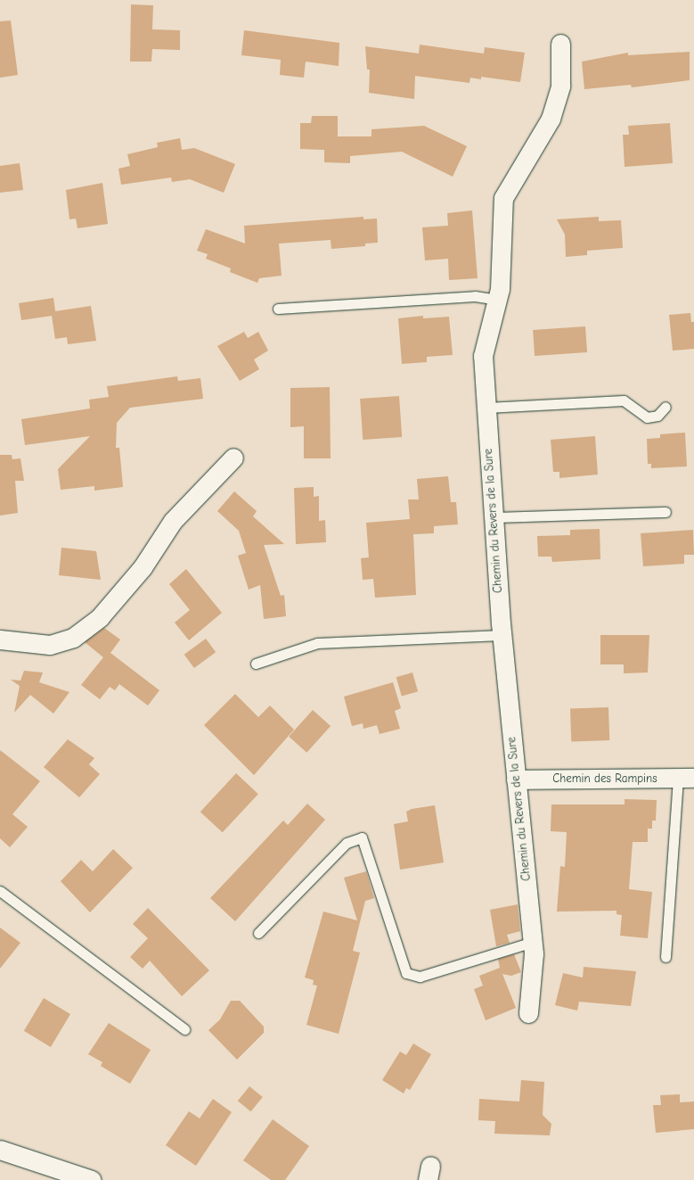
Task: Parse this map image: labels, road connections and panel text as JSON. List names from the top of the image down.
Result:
{
  "streets": {
    "street": ["Chemin du Revers de la Sure", "Chemin des Rampins"]
  },
  "crossings": [
    ["Chemin du Revers de la Sure", "Chemin des Rampins"]
  ]
}
